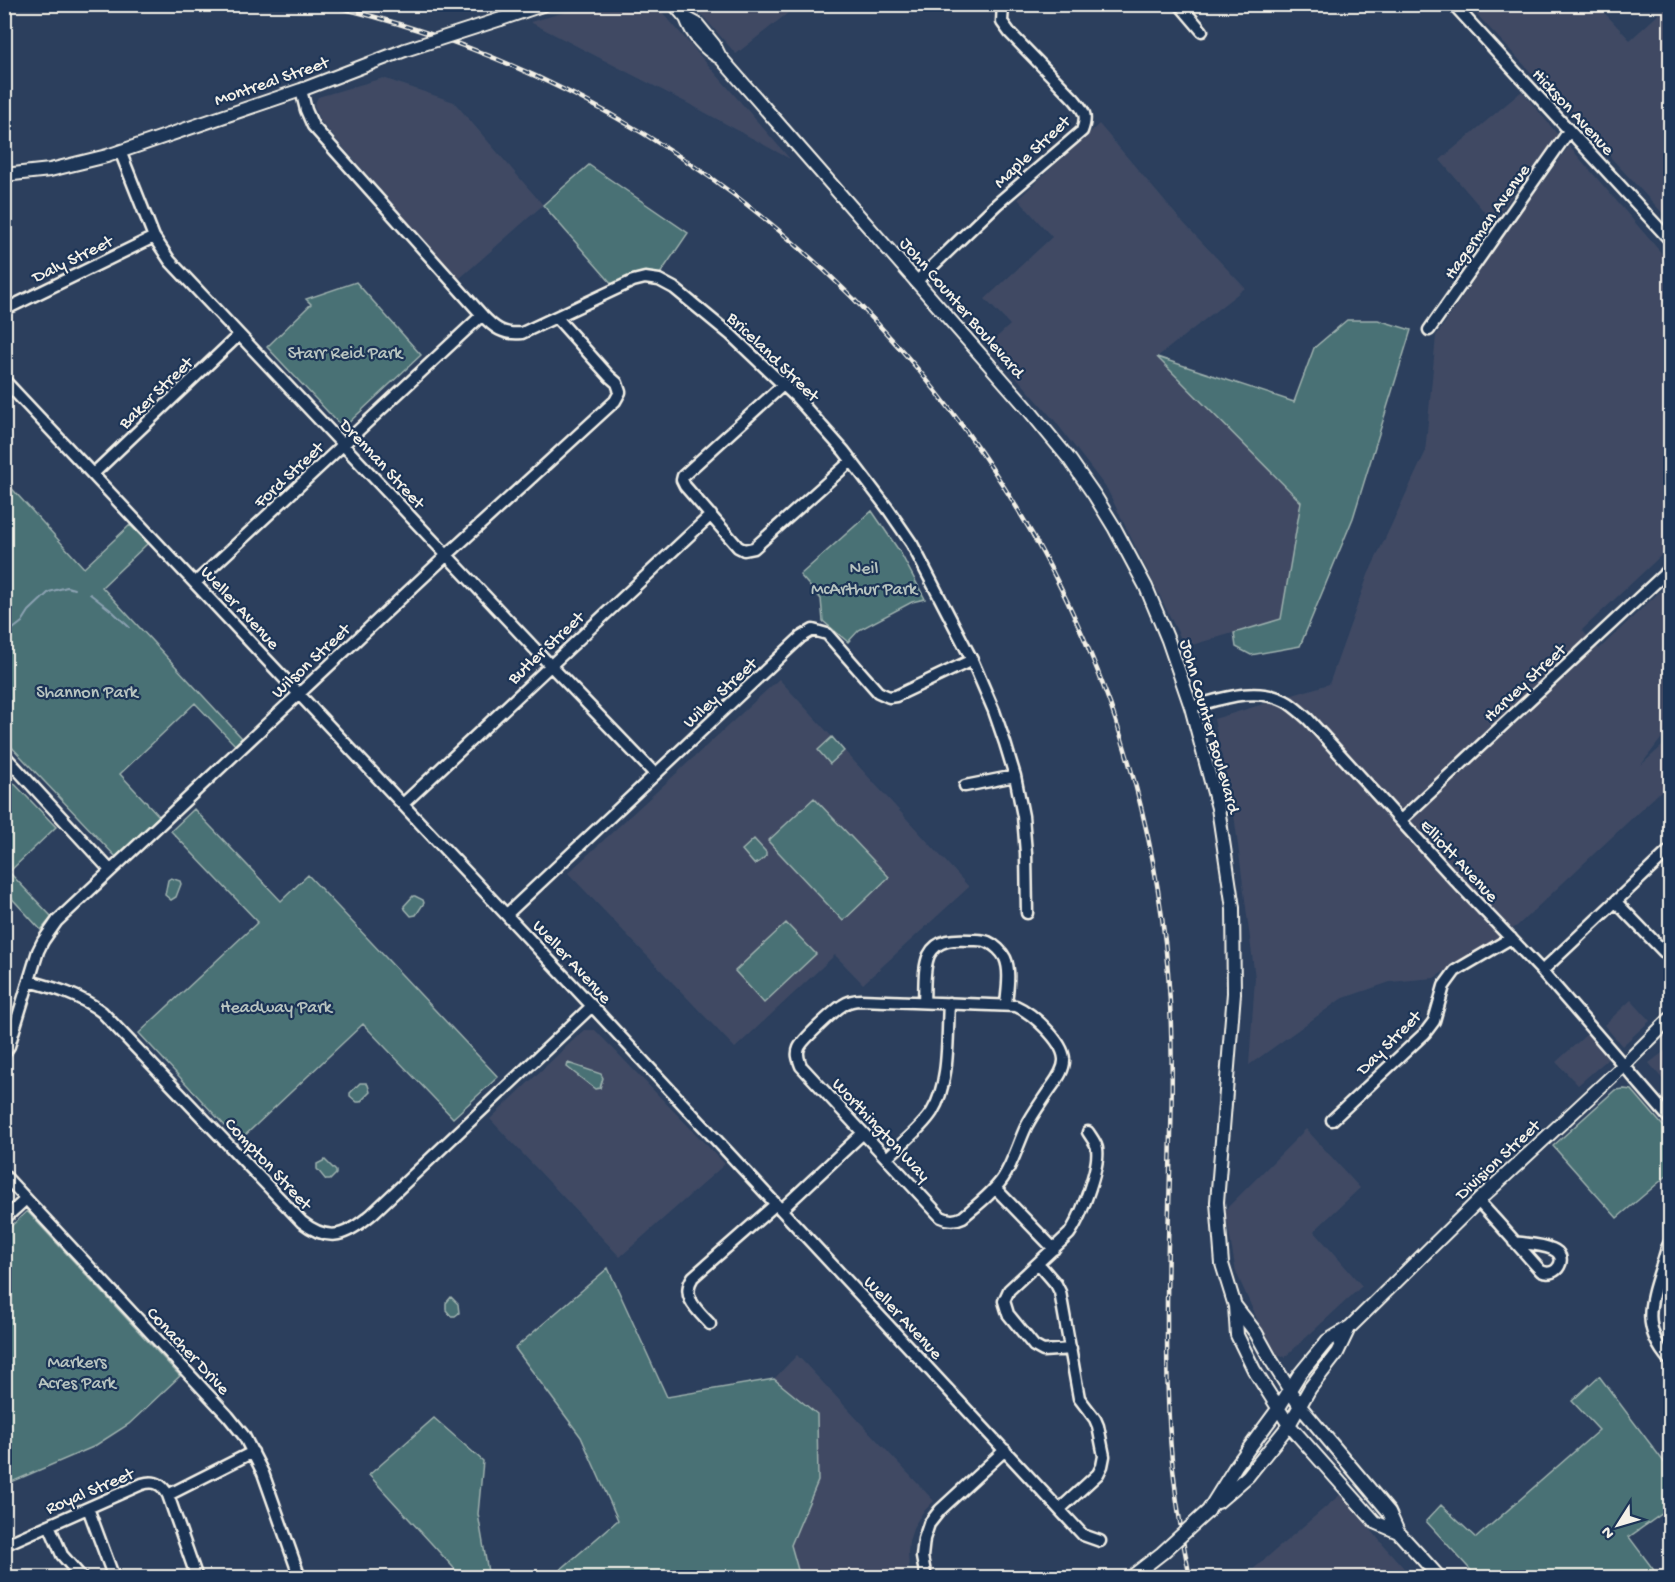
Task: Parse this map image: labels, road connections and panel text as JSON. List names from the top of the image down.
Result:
{
  "streets": {
    "main road": ["Montreal Street", "John Counter Boulevard", "Division Street"],
    "street": [
      "Hickson Avenue",
      "Maple Street",
      "Hagerman Avenue",
      "Daly Street",
      "Briceland Street",
      "Baker Street",
      "Drennan Street",
      "Ford Street",
      "Weller Avenue",
      "Butler Street",
      "Wilson Street",
      "Harvey Street",
      "Wiley Street",
      "Elliott Avenue",
      "Day Street",
      "Worthington Way",
      "Compton Street",
      "Conacher Drive",
      "Royal Street"
    ]
  },
  "crossings": [
    ["Montreal Street", "Briceland Street"],
    ["Montreal Street", "Drennan Street"],
    ["Hickson Avenue", "Hagerman Avenue"],
    ["Maple Street", "John Counter Boulevard"],
    ["Daly Street", "Drennan Street"],
    ["John Counter Boulevard", "Elliott Avenue"],
    ["Briceland Street", "Ford Street"],
    ["Briceland Street", "Wilson Street"],
    ["Briceland Street", "Wiley Street"],
    ["Baker Street", "Drennan Street"],
    ["Baker Street", "Weller Avenue"],
    ["Drennan Street", "Ford Street"],
    ["Drennan Street", "Butler Street"],
    ["Drennan Street", "Wilson Street"],
    ["Drennan Street", "Wiley Street"],
    ["Ford Street", "Weller Avenue"],
    ["Weller Avenue", "Butler Street"],
    ["Weller Avenue", "Wilson Street"],
    ["Weller Avenue", "Wiley Street"],
    ["Weller Avenue", "Compton Street"],
    ["Wilson Street", "Compton Street"],
    ["Harvey Street", "Elliott Avenue"],
    ["Elliott Avenue", "Day Street"],
    ["Elliott Avenue", "Division Street"]
  ],
  "parks": [
    "Starr Reid Park",
    "Neil McArthur Park",
    "Shannon Park",
    "Headway Park",
    "Markers Acres Park"
  ],
  "north": "bottom left"
}
